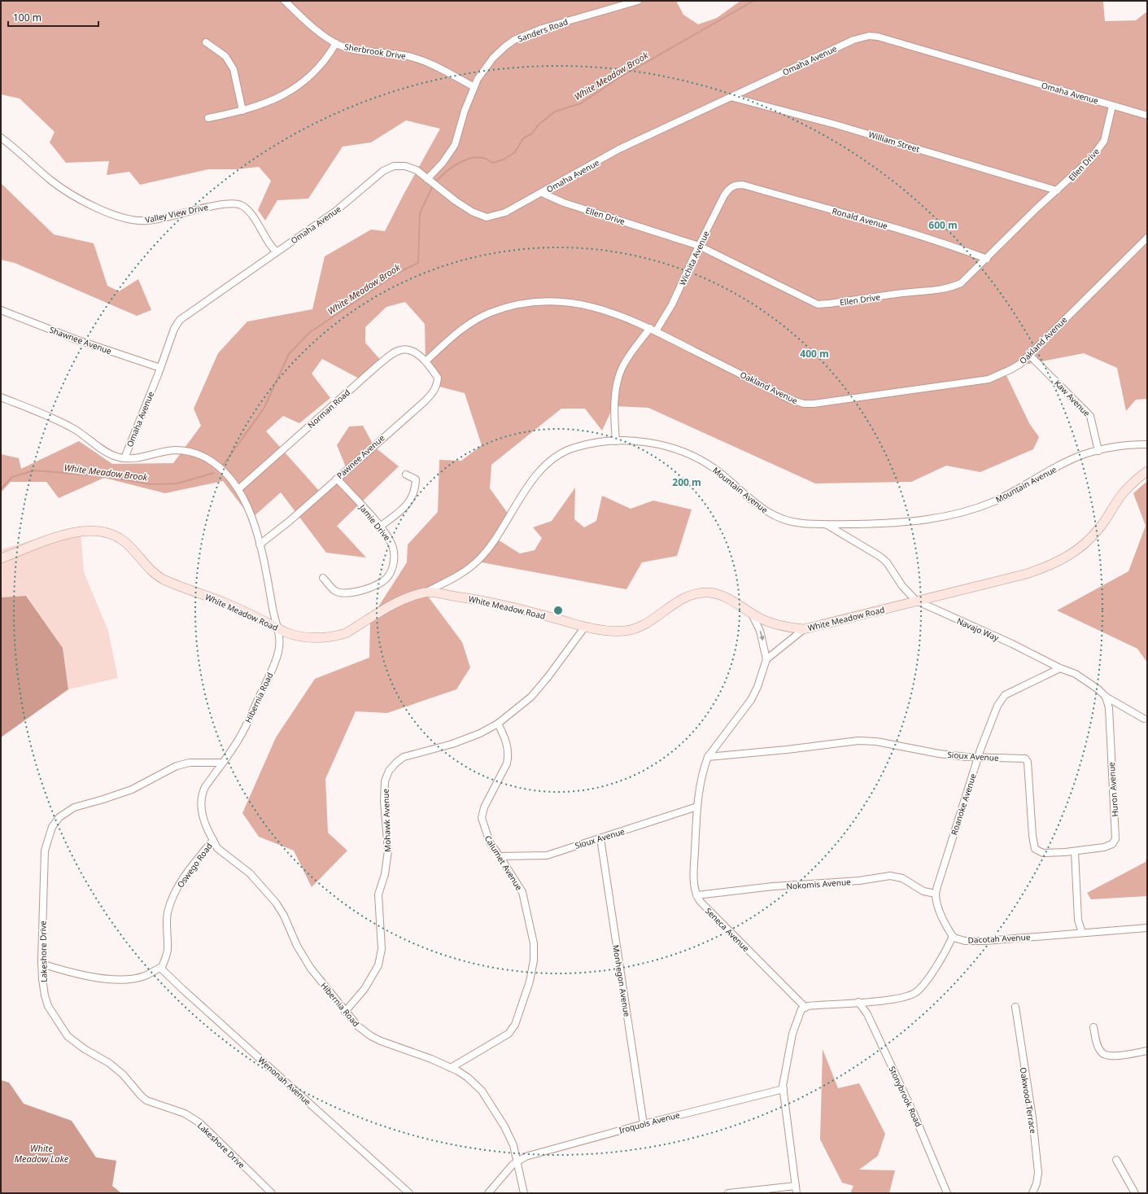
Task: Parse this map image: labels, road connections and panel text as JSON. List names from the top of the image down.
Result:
{
  "streets": {
    "street": [
      "Sanders Road",
      "Sherbrook Drive",
      "Omaha Avenue",
      "William Street",
      "Ellen Drive",
      "Valley View Drive",
      "Ronald Avenue",
      "Wichita Avenue",
      "Shawnee Avenue",
      "Oakland Avenue",
      "Kaw Avenue",
      "Norman Road",
      "Pawnee Avenue",
      "Mountain Avenue",
      "Jamie Drive",
      "White Meadow Road",
      "Navajo Way",
      "Hibernia Road",
      "Sioux Avenue",
      "Huron Avenue",
      "Roanoke Avenue",
      "Mohawk Avenue",
      "Calumet Avenue",
      "Oswego Road",
      "Nokomis Avenue",
      "Seneca Avenue",
      "Dacotah Avenue",
      "Lakeshore Drive",
      "Monhegon Avenue",
      "Wenonah Avenue",
      "Stonybrook Road",
      "Oakwood Terrace",
      "Iroquois Avenue"
    ]
  },
  "crossings": [
    ["Sanders Road", "Sherbrook Drive"],
    ["Sanders Road", "Omaha Avenue"],
    ["Omaha Avenue", "William Street"],
    ["Omaha Avenue", "Ellen Drive"],
    ["Omaha Avenue", "Valley View Drive"],
    ["Omaha Avenue", "Shawnee Avenue"],
    ["Omaha Avenue", "Hibernia Road"],
    ["William Street", "Ellen Drive"],
    ["Ellen Drive", "Ronald Avenue"],
    ["Ellen Drive", "Wichita Avenue"],
    ["Ronald Avenue", "Wichita Avenue"],
    ["Wichita Avenue", "Oakland Avenue"],
    ["Wichita Avenue", "Mountain Avenue"],
    ["Oakland Avenue", "Kaw Avenue"],
    ["Oakland Avenue", "Norman Road"],
    ["Oakland Avenue", "Pawnee Avenue"],
    ["Kaw Avenue", "Mountain Avenue"],
    ["Norman Road", "Pawnee Avenue"],
    ["Norman Road", "Hibernia Road"],
    ["Pawnee Avenue", "Jamie Drive"],
    ["Pawnee Avenue", "Hibernia Road"],
    ["Mountain Avenue", "White Meadow Road"],
    ["Mountain Avenue", "Navajo Way"],
    ["White Meadow Road", "Navajo Way"],
    ["White Meadow Road", "Hibernia Road"],
    ["White Meadow Road", "Mohawk Avenue"],
    ["Navajo Way", "Huron Avenue"],
    ["Navajo Way", "Roanoke Avenue"],
    ["Hibernia Road", "Mohawk Avenue"],
    ["Hibernia Road", "Calumet Avenue"],
    ["Hibernia Road", "Oswego Road"],
    ["Hibernia Road", "Lakeshore Drive"],
    ["Hibernia Road", "Iroquois Avenue"],
    ["Sioux Avenue", "Huron Avenue"],
    ["Sioux Avenue", "Roanoke Avenue"],
    ["Sioux Avenue", "Calumet Avenue"],
    ["Sioux Avenue", "Monhegon Avenue"],
    ["Roanoke Avenue", "Nokomis Avenue"],
    ["Roanoke Avenue", "Dacotah Avenue"],
    ["Mohawk Avenue", "Calumet Avenue"],
    ["Oswego Road", "Lakeshore Drive"],
    ["Oswego Road", "Wenonah Avenue"],
    ["Nokomis Avenue", "Seneca Avenue"],
    ["Monhegon Avenue", "Iroquois Avenue"]
  ],
  "water": ["White Meadow Brook", "White Meadow Lake"],
  "scale_bar": "100 m",
  "rings": ["600 m", "400 m", "200 m"]
}
